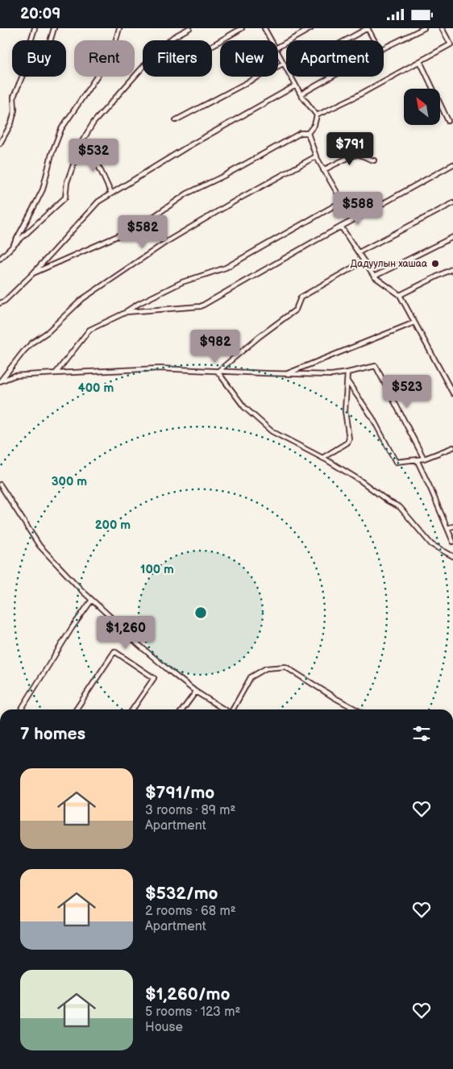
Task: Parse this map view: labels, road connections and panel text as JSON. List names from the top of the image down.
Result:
{
  "places": ["Дадуулын хашаа"],
  "north": "top left",
  "page": {
    "status": "20:09",
    "chip": [
      "Buy",
      "Rent",
      "Filters",
      "New",
      "Apartment"
    ],
    "price": [
      "$791",
      "$532",
      "$588",
      "$582",
      "$982",
      "$523",
      "$1,260"
    ],
    "heading": "7 homes",
    "list": [
      {
        "name": "$791/mo",
        "note": "3 rooms · 89 m² · Apartment"
      },
      {
        "name": "$532/mo",
        "note": "2 rooms · 68 m² · Apartment"
      },
      {
        "name": "$1,260/mo",
        "note": "5 rooms · 123 m² · House"
      }
    ]
  },
  "rings": [
    "400 m",
    "300 m",
    "200 m",
    "100 m"
  ]
}
